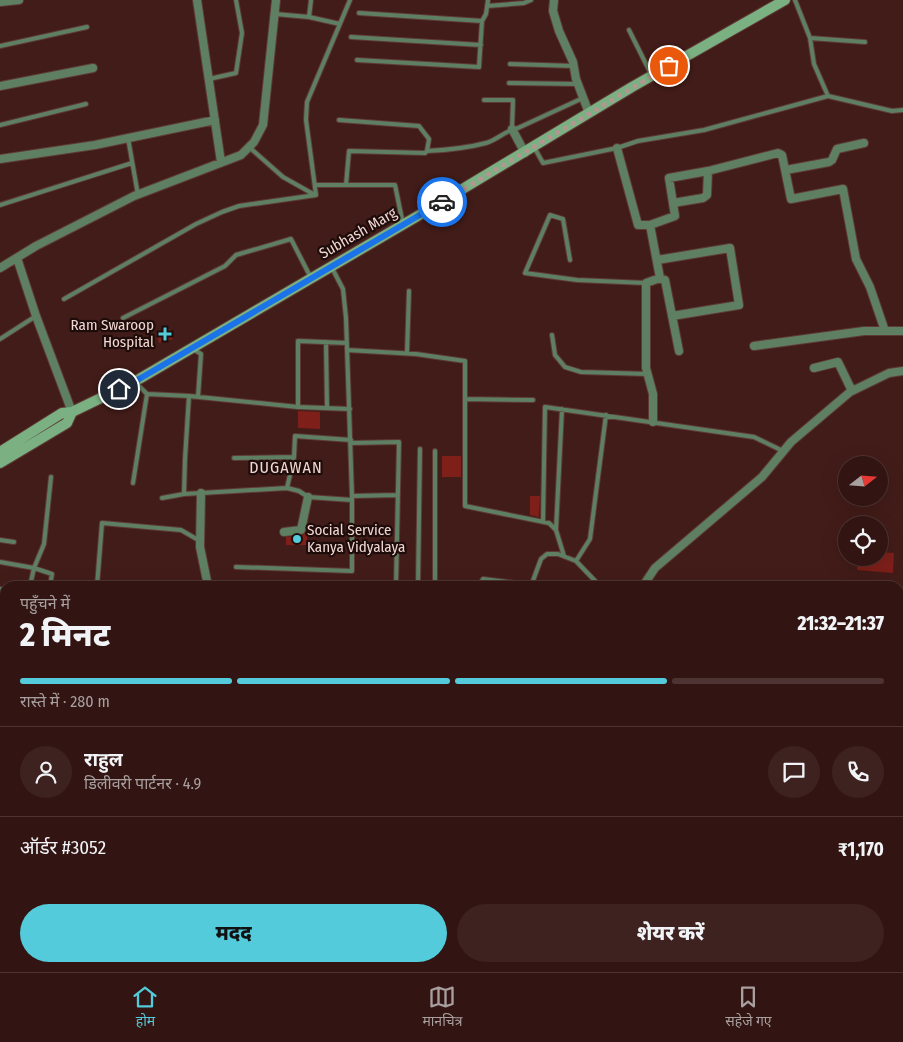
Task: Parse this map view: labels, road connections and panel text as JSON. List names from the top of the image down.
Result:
{
  "streets": {
    "main road": ["Subhash Marg"]
  },
  "districts": ["DUGAWAN"],
  "places": {
    "health": ["Ram Swaroop Hospital"],
    "other": ["Social Service Kanya Vidyalaya"]
  },
  "north": "right",
  "page": {
    "heading": ["2 मिनट", "पहुँचने में", "21:32–21:37"],
    "panel": [
      "राहुल",
      "डिलीवरी पार्टनर · 4.9",
      "ऑर्डर #3052",
      "₹1,170"
    ],
    "bar": "रास्ते में · 280 m",
    "buttons": ["मदद", "शेयर करें"],
    "tabs": ["होम", "मानचित्र", "सहेजे गए"]
  }
}
